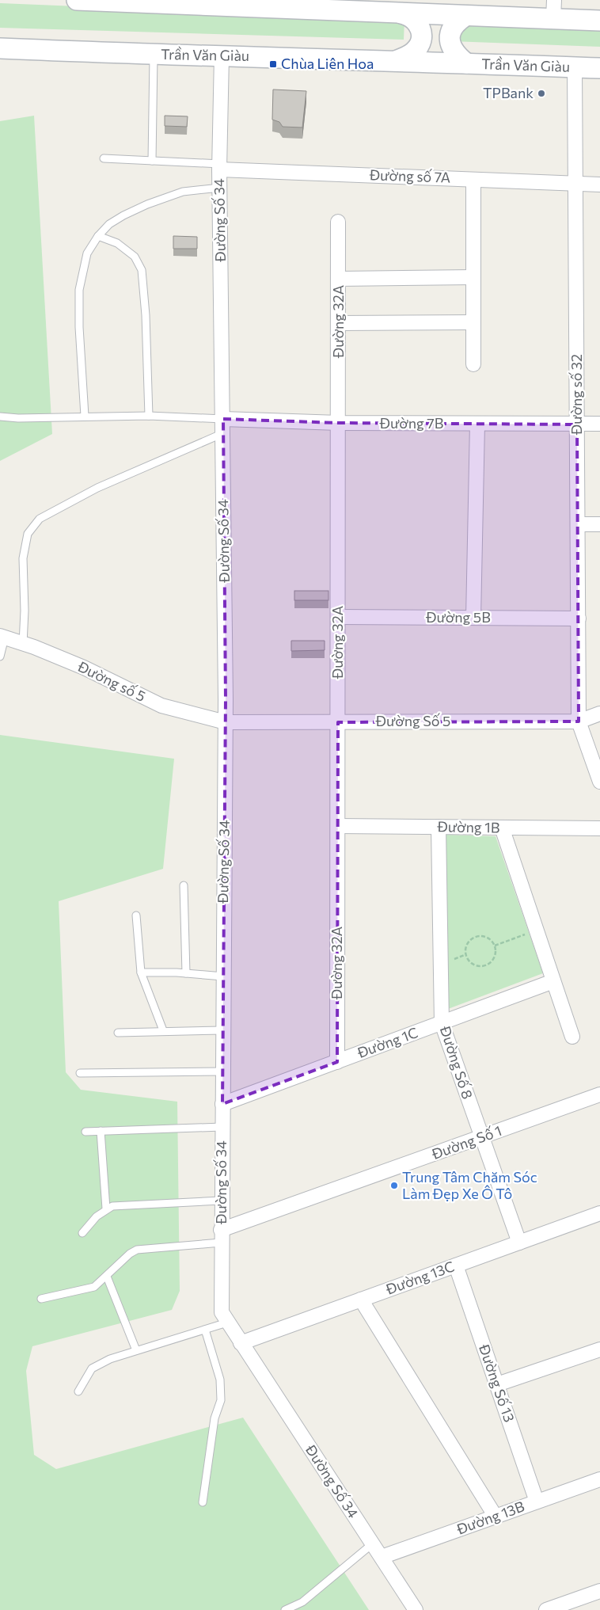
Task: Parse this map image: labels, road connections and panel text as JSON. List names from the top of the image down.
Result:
{
  "streets": {
    "main road": ["Trần Văn Giàu"],
    "street": [
      "Đường số 7A",
      "Đường Số 34",
      "Đường 32A",
      "Đường số 32",
      "Đường 7B",
      "Đường 5B",
      "Đường số 5",
      "Đường Số 5",
      "Đường 1B",
      "Đường 1C",
      "Đường Số 8",
      "Đường Số 1",
      "Đường 13C",
      "Đường Số 13",
      "Đường 13B"
    ]
  },
  "crossings": [
    ["Trần Văn Giàu", "Đường Số 34"],
    ["Trần Văn Giàu", "Đường số 32"],
    ["Đường số 7A", "Đường Số 34"],
    ["Đường số 7A", "Đường số 32"],
    ["Đường Số 34", "Đường 7B"],
    ["Đường Số 34", "Đường số 5"],
    ["Đường Số 34", "Đường Số 5"],
    ["Đường Số 34", "Đường 1C"],
    ["Đường Số 34", "Đường Số 1"],
    ["Đường Số 34", "Đường 13C"],
    ["Đường Số 34", "Đường 13B"],
    ["Đường 32A", "Đường 7B"],
    ["Đường 32A", "Đường 5B"],
    ["Đường 32A", "Đường Số 5"],
    ["Đường 32A", "Đường 1B"],
    ["Đường 32A", "Đường 1C"],
    ["Đường số 32", "Đường 7B"],
    ["Đường số 32", "Đường 5B"],
    ["Đường số 32", "Đường Số 5"],
    ["Đường số 5", "Đường Số 5"],
    ["Đường 1B", "Đường Số 8"],
    ["Đường 1C", "Đường Số 8"],
    ["Đường Số 8", "Đường Số 1"],
    ["Đường Số 8", "Đường 13C"],
    ["Đường 13C", "Đường Số 13"],
    ["Đường Số 13", "Đường 13B"]
  ],
  "places": {
    "transit": ["Chùa Liên Hoa"],
    "other": ["TPBank", "Trung Tâm Chăm Sóc Làm Đẹp Xe Ô Tô"]
  }
}
